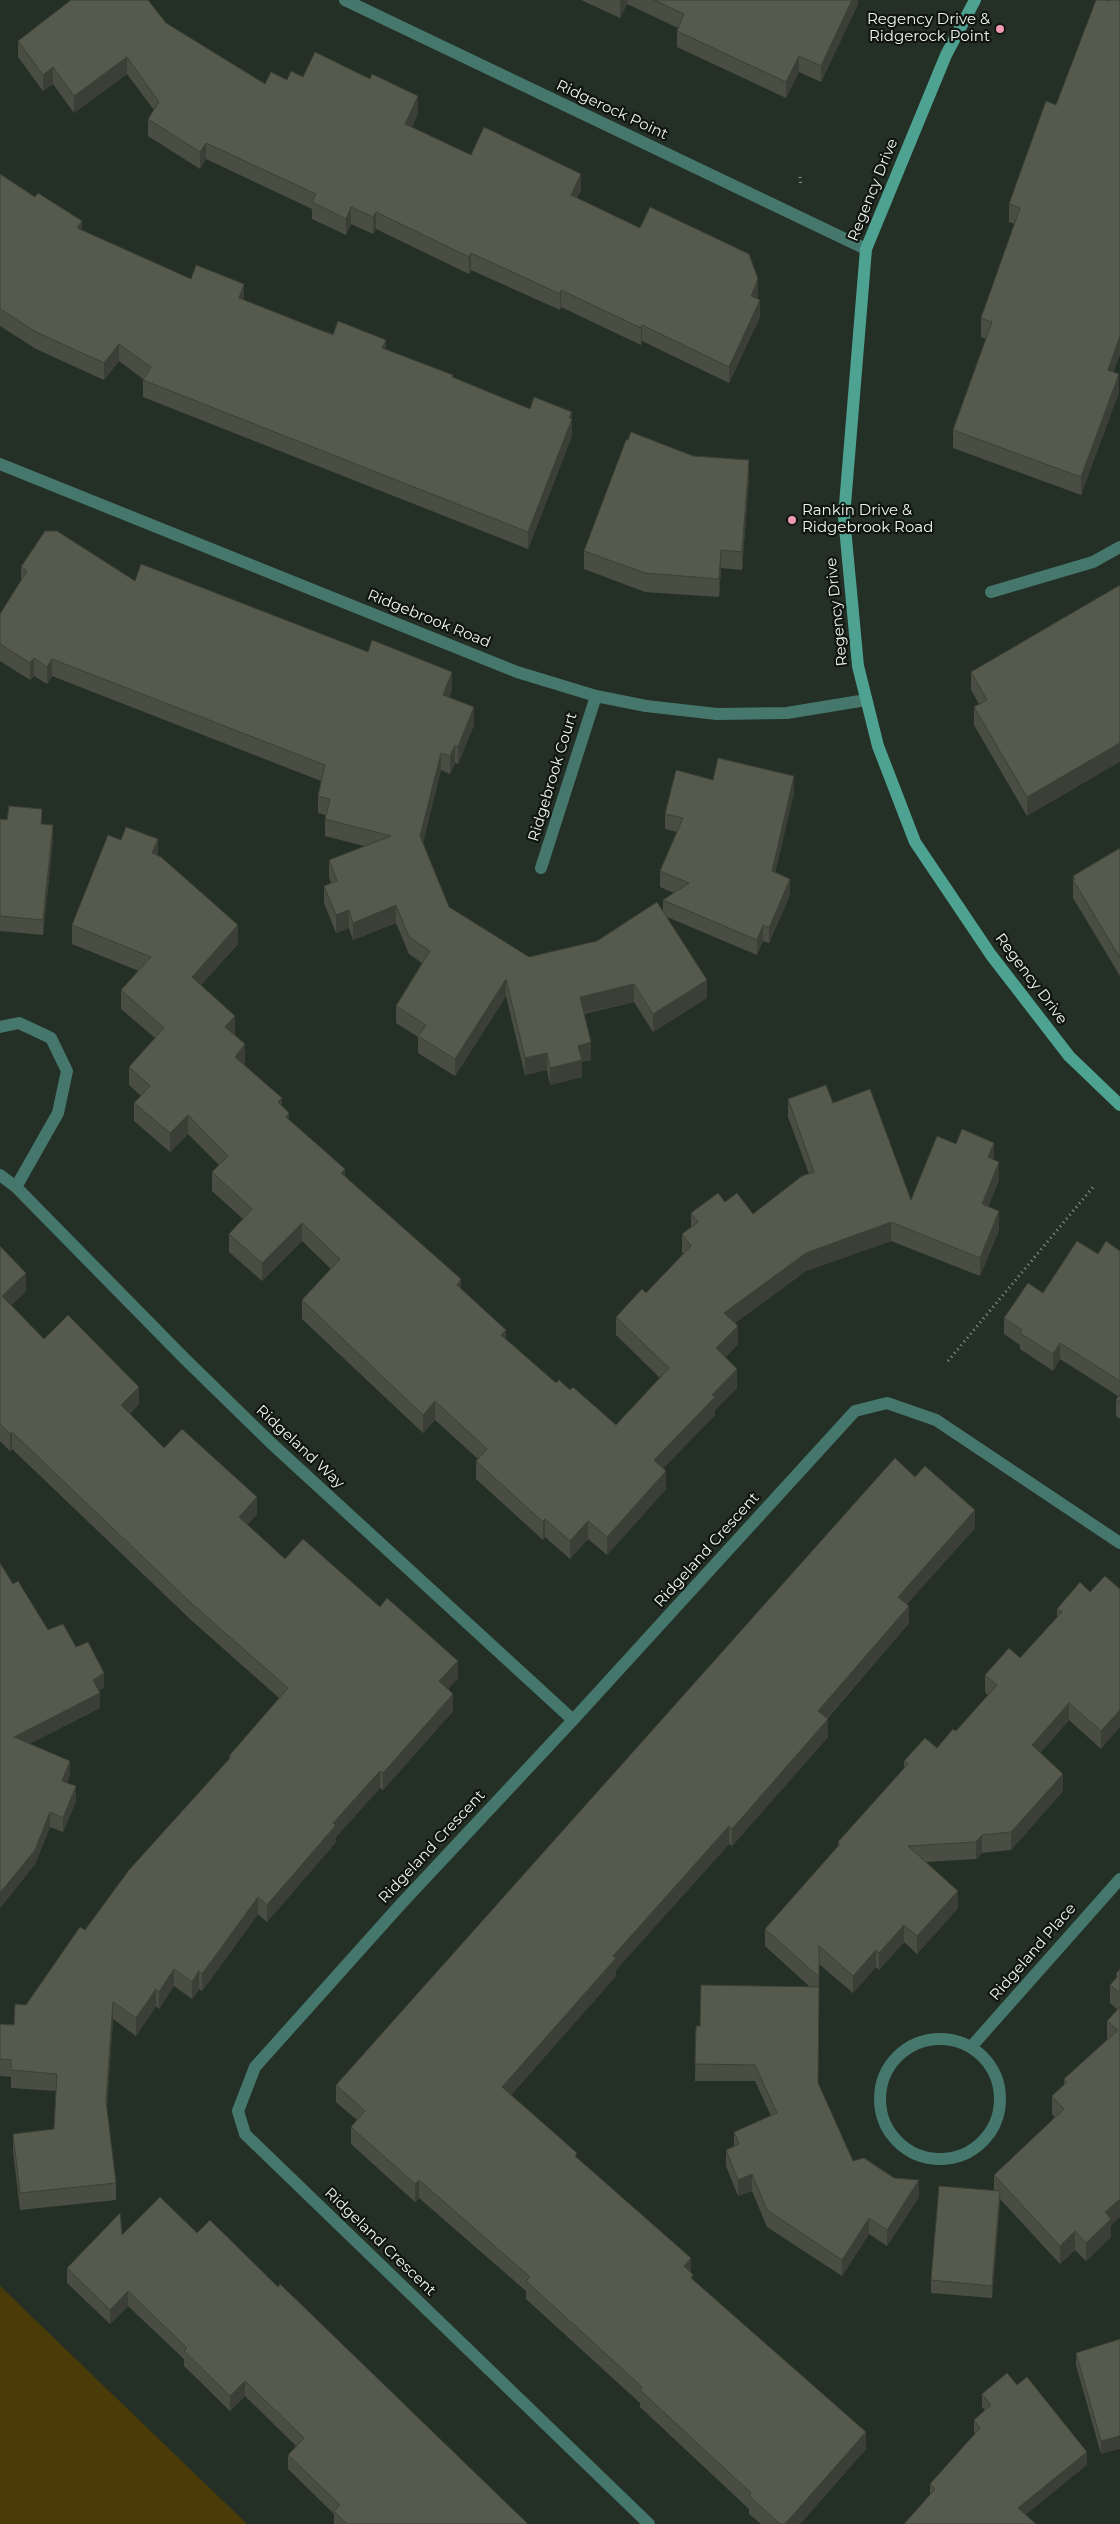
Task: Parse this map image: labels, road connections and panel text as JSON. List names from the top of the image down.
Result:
{
  "streets": {
    "street": [
      "Ridgerock Point",
      "Regency Drive",
      "Ridgebrook Road",
      "Ridgebrook Court",
      "Ridgeland Way",
      "Ridgeland Crescent",
      "Ridgeland Place"
    ]
  },
  "crossings": [
    ["Ridgerock Point", "Regency Drive"],
    ["Regency Drive", "Ridgebrook Road"],
    ["Ridgebrook Road", "Ridgebrook Court"],
    ["Ridgeland Way", "Ridgeland Crescent"]
  ],
  "places": ["Regency Drive & Ridgerock Point", "Rankin Drive & Ridgebrook Road"]
}
